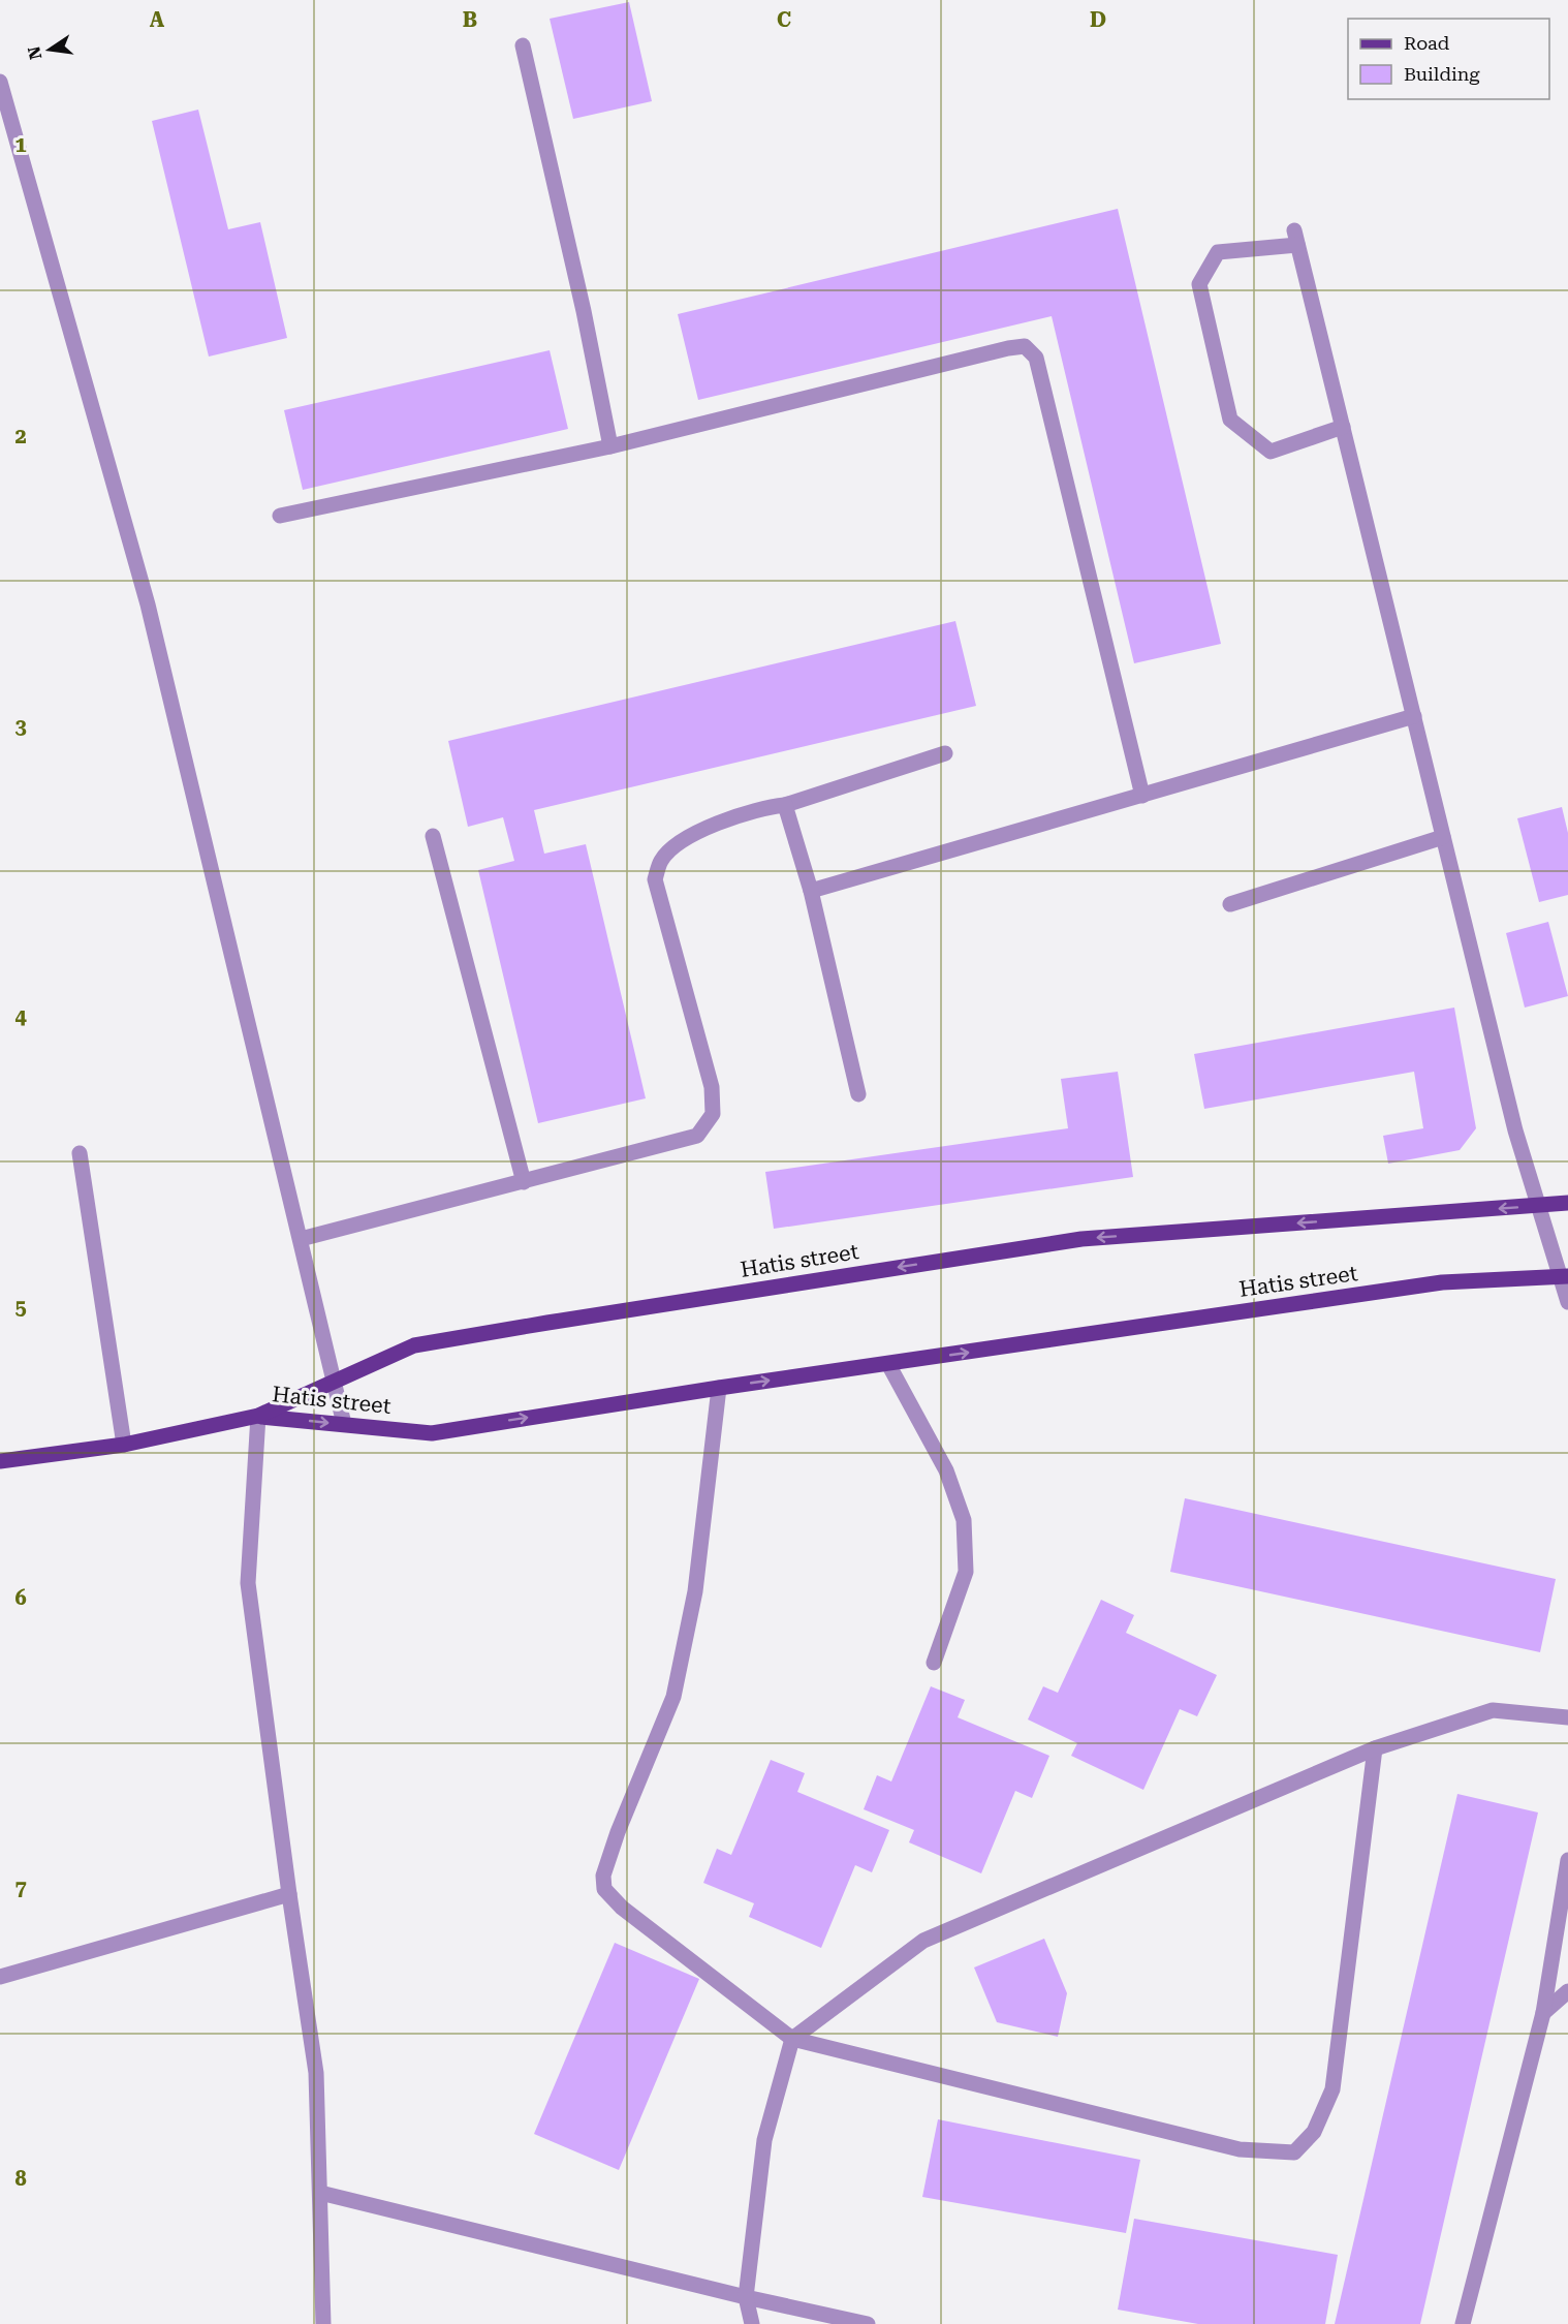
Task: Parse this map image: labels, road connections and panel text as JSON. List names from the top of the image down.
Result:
{
  "streets": {
    "main road": ["Hatis street"]
  },
  "legend": ["Road", "Building"],
  "north": "left",
  "grid": {
    "columns": [
      "A",
      "B",
      "C",
      "D"
    ],
    "rows": [
      "1",
      "2",
      "3",
      "4",
      "5",
      "6",
      "7",
      "8"
    ]
  }
}
